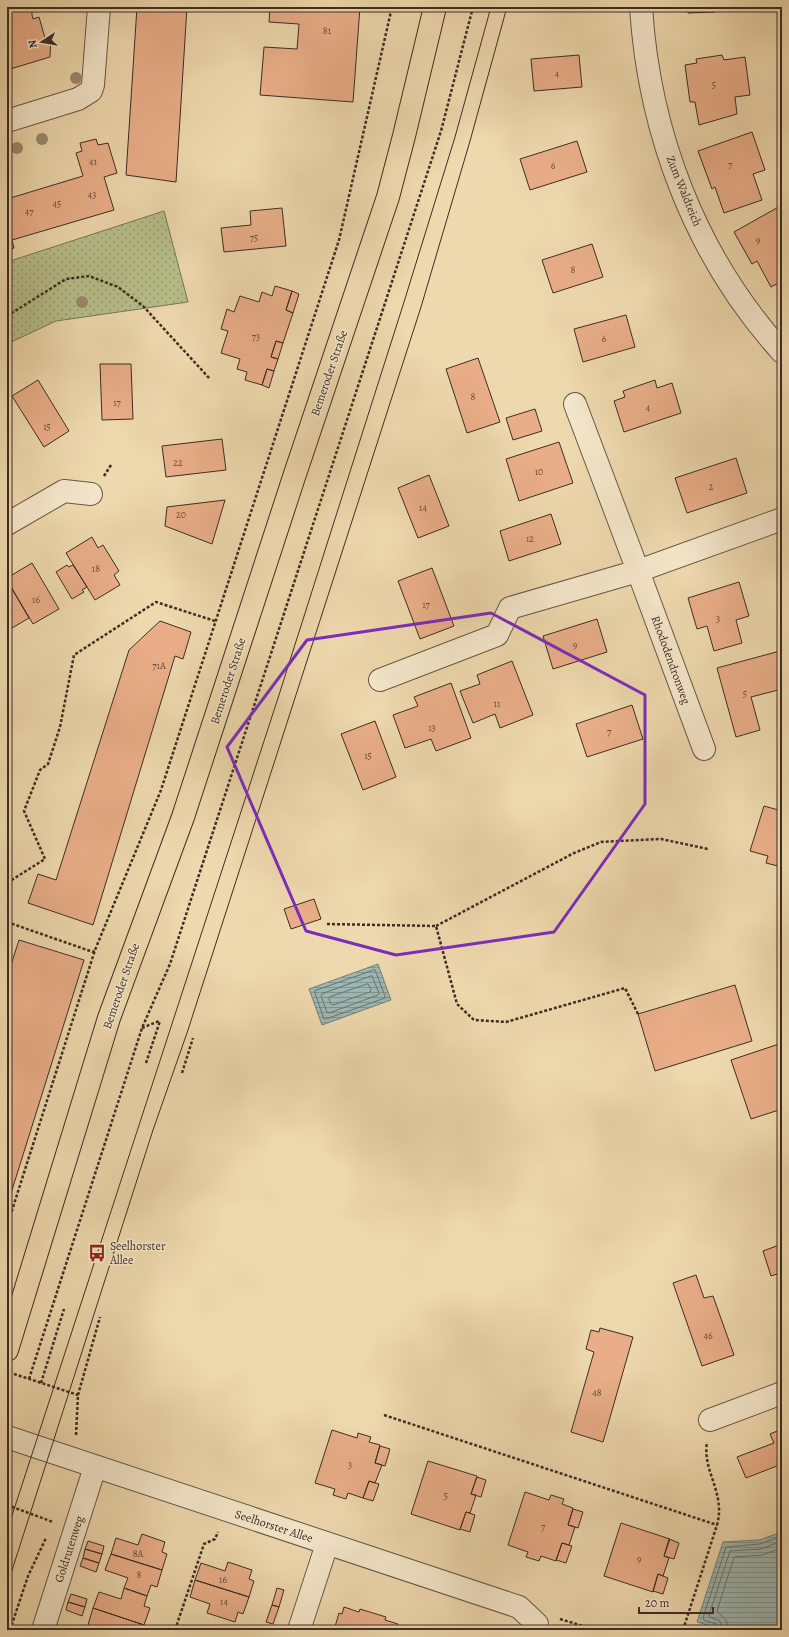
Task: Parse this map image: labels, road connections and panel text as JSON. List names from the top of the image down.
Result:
{
  "streets": {
    "main road": ["Bemeroder Straße"],
    "street": [
      "Zum Waldteich",
      "Rhododendronweg",
      "Seelhorster Allee",
      "Goldrutenweg"
    ]
  },
  "crossings": [
    ["Seelhorster Allee", "Goldrutenweg"]
  ],
  "places": {
    "bus stop": ["Seelhorster Allee"]
  },
  "house_numbers": [
    "81",
    "4",
    "5",
    "41",
    "7",
    "6",
    "43",
    "45",
    "47",
    "75",
    "9",
    "8",
    "73",
    "6",
    "8",
    "17",
    "4",
    "15",
    "22",
    "10",
    "2",
    "14",
    "20",
    "12",
    "18",
    "16",
    "17",
    "3",
    "9",
    "71A",
    "5",
    "11",
    "13",
    "7",
    "15",
    "46",
    "48",
    "3",
    "5",
    "7",
    "8A",
    "9",
    "8",
    "16",
    "14"
  ],
  "scale_bar": "20 m",
  "north": "left"
}
